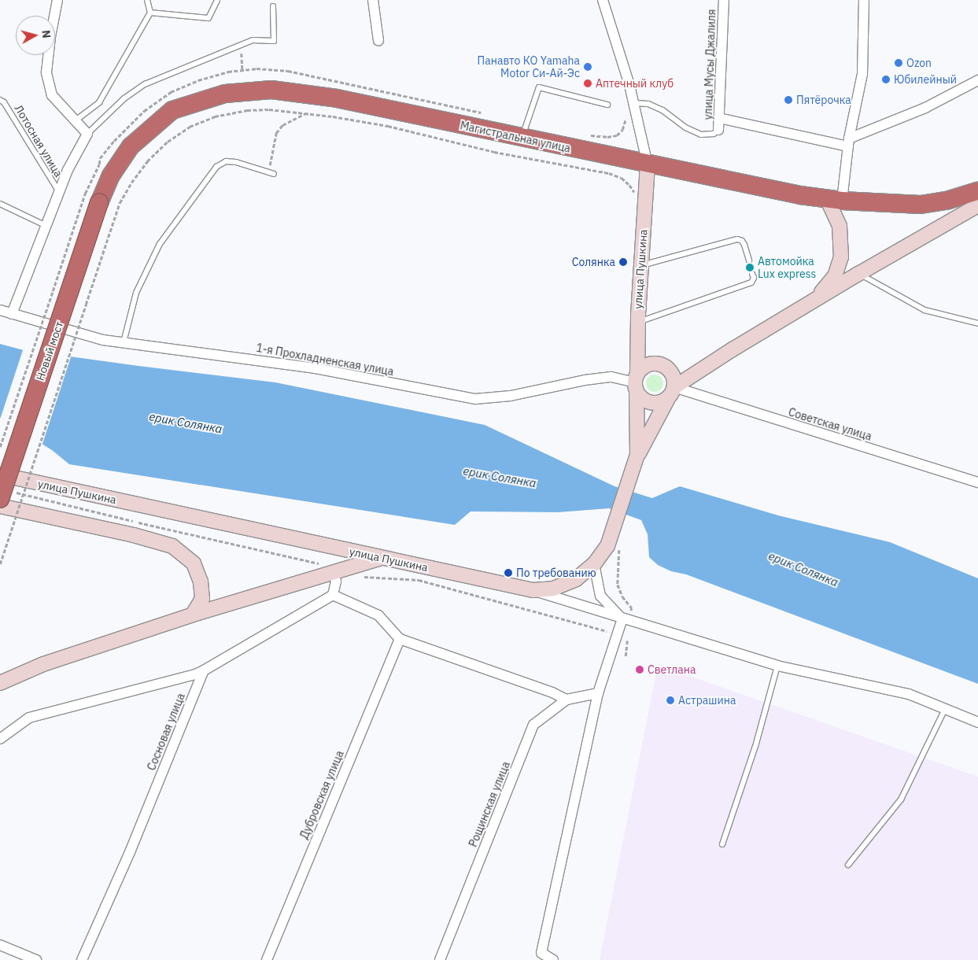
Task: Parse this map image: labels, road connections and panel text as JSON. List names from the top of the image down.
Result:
{
  "streets": {
    "highway": ["Магистральная улица", "Новый мост"],
    "main road": ["улица Пушкина"],
    "street": [
      "улица Мусы Джалиля",
      "1-я Прохладненская улица",
      "Советская улица",
      "Сосновая улица",
      "Дубровская улица",
      "Рощинская улица"
    ],
    "lane": ["Лотосная улица"]
  },
  "crossings": [
    ["Магистральная улица", "улица Пушкина"],
    ["Магистральная улица", "Новый мост"],
    ["улица Пушкина", "1-я Прохладненская улица"],
    ["улица Пушкина", "Советская улица"],
    ["1-я Прохладненская улица", "Советская улица"]
  ],
  "water": ["ерик Солянка"],
  "places": [
    "Ozon",
    "Панавто КО Yamaha Motor Си-Ай-Эс",
    "Юбилейный",
    "Аптечный клуб",
    "Пятёрочка",
    "Солянка",
    "Автомойка Lux express",
    "По требованию",
    "Светлана",
    "Астрашина"
  ],
  "north": "right"
}
